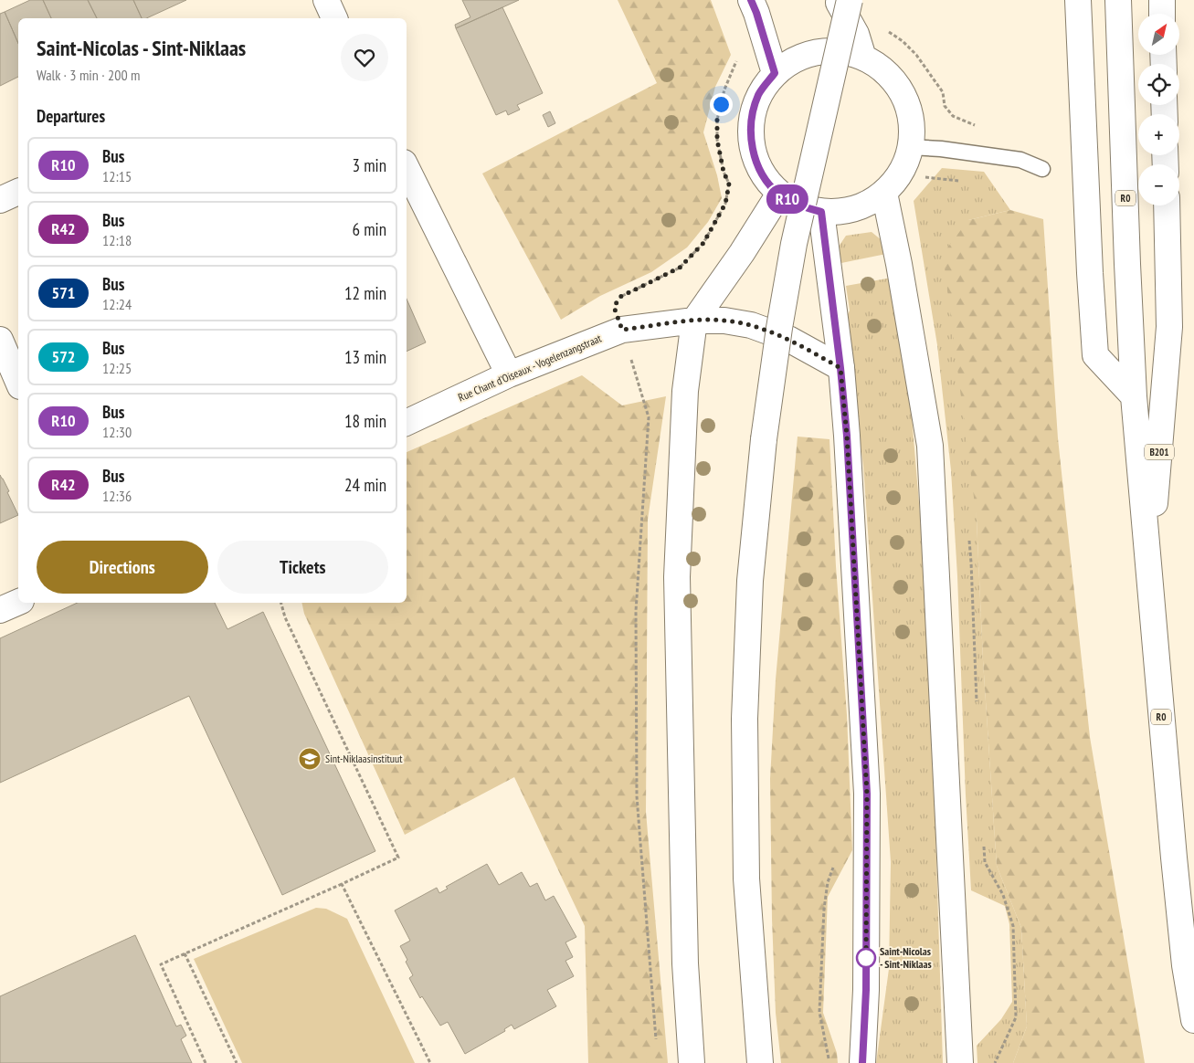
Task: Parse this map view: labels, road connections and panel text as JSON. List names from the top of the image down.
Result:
{
  "streets": {
    "main road": ["R0", "Rue Chant d'Oiseaux - Vogelenzangstraat", "B201"]
  },
  "crossings": [
    ["R0", "B201"]
  ],
  "places": {
    "school or university": ["Sint-Niklaasinstituut"],
    "other": ["Saint-Nicolas - Sint-Niklaas"]
  },
  "lines": ["bus line R10"],
  "north": "top right",
  "page": {
    "on_map": "R10",
    "map_buttons": ["+", "−"],
    "heading": [
      ["Saint-Nicolas - Sint-Niklaas", "Walk · 3 min · 200 m"],
      "Departures"
    ],
    "list": [
      {
        "mark": "R10",
        "name": "Bus",
        "note": "12:15",
        "value": "3 min"
      },
      {
        "mark": "R42",
        "name": "Bus",
        "note": "12:18",
        "value": "6 min"
      },
      {
        "mark": "571",
        "name": "Bus",
        "note": "12:24",
        "value": "12 min"
      },
      {
        "mark": "572",
        "name": "Bus",
        "note": "12:25",
        "value": "13 min"
      },
      {
        "mark": "R10",
        "name": "Bus",
        "note": "12:30",
        "value": "18 min"
      },
      {
        "mark": "R42",
        "name": "Bus",
        "note": "12:36",
        "value": "24 min"
      }
    ],
    "buttons": ["Directions", "Tickets"]
  }
}
